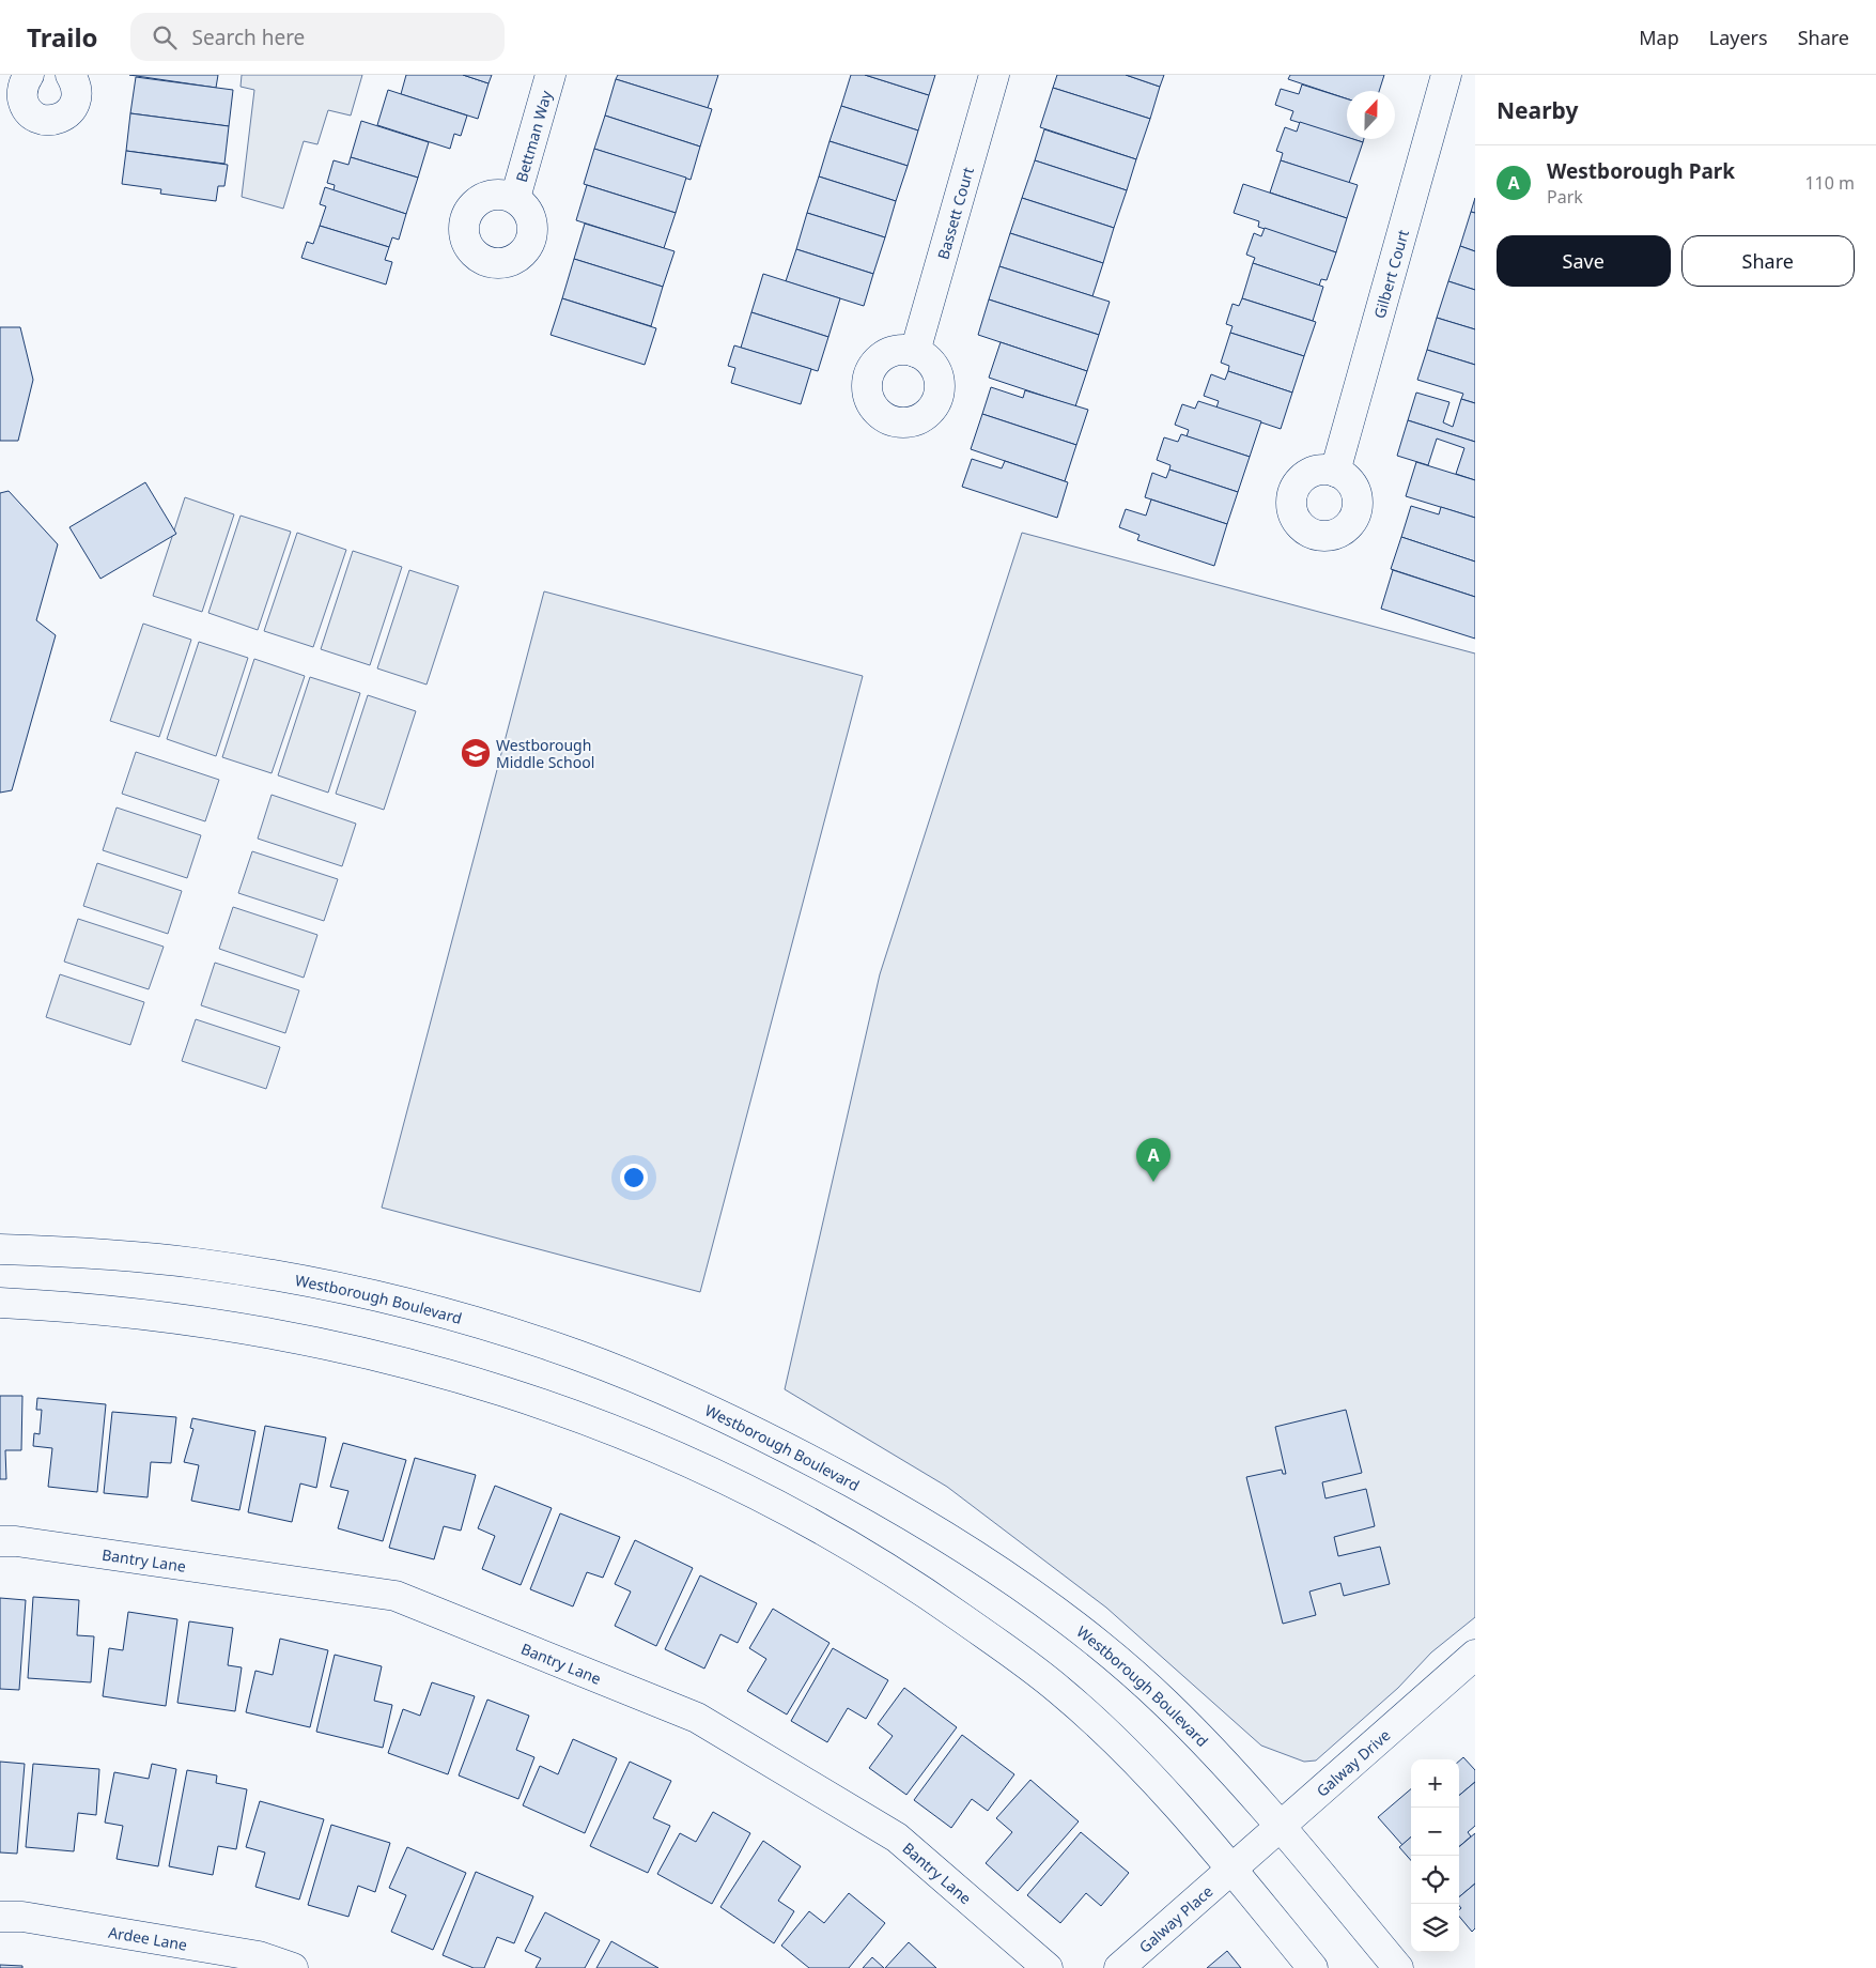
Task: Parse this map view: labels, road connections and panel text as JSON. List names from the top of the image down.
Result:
{
  "streets": {
    "main road": [
      "Bettman Way",
      "Bassett Court",
      "Gilbert Court",
      "Westborough Boulevard",
      "Bantry Lane",
      "Galway Drive",
      "Galway Place",
      "Ardee Lane"
    ]
  },
  "crossings": [
    ["Westborough Boulevard", "Galway Drive"],
    ["Galway Drive", "Galway Place"]
  ],
  "places": {
    "school or university": ["Westborough Middle School"]
  },
  "north": "top",
  "page": {
    "header": "Trailo",
    "search": "Search here",
    "nav": ["Map", "Layers", "Share"],
    "heading": "Nearby",
    "list": [
      {
        "mark": "A",
        "name": "Westborough Park",
        "note": "Park",
        "value": "110 m"
      }
    ],
    "buttons": ["Save", "Share"],
    "pins": "A",
    "map_buttons": ["+", "−"]
  }
}
